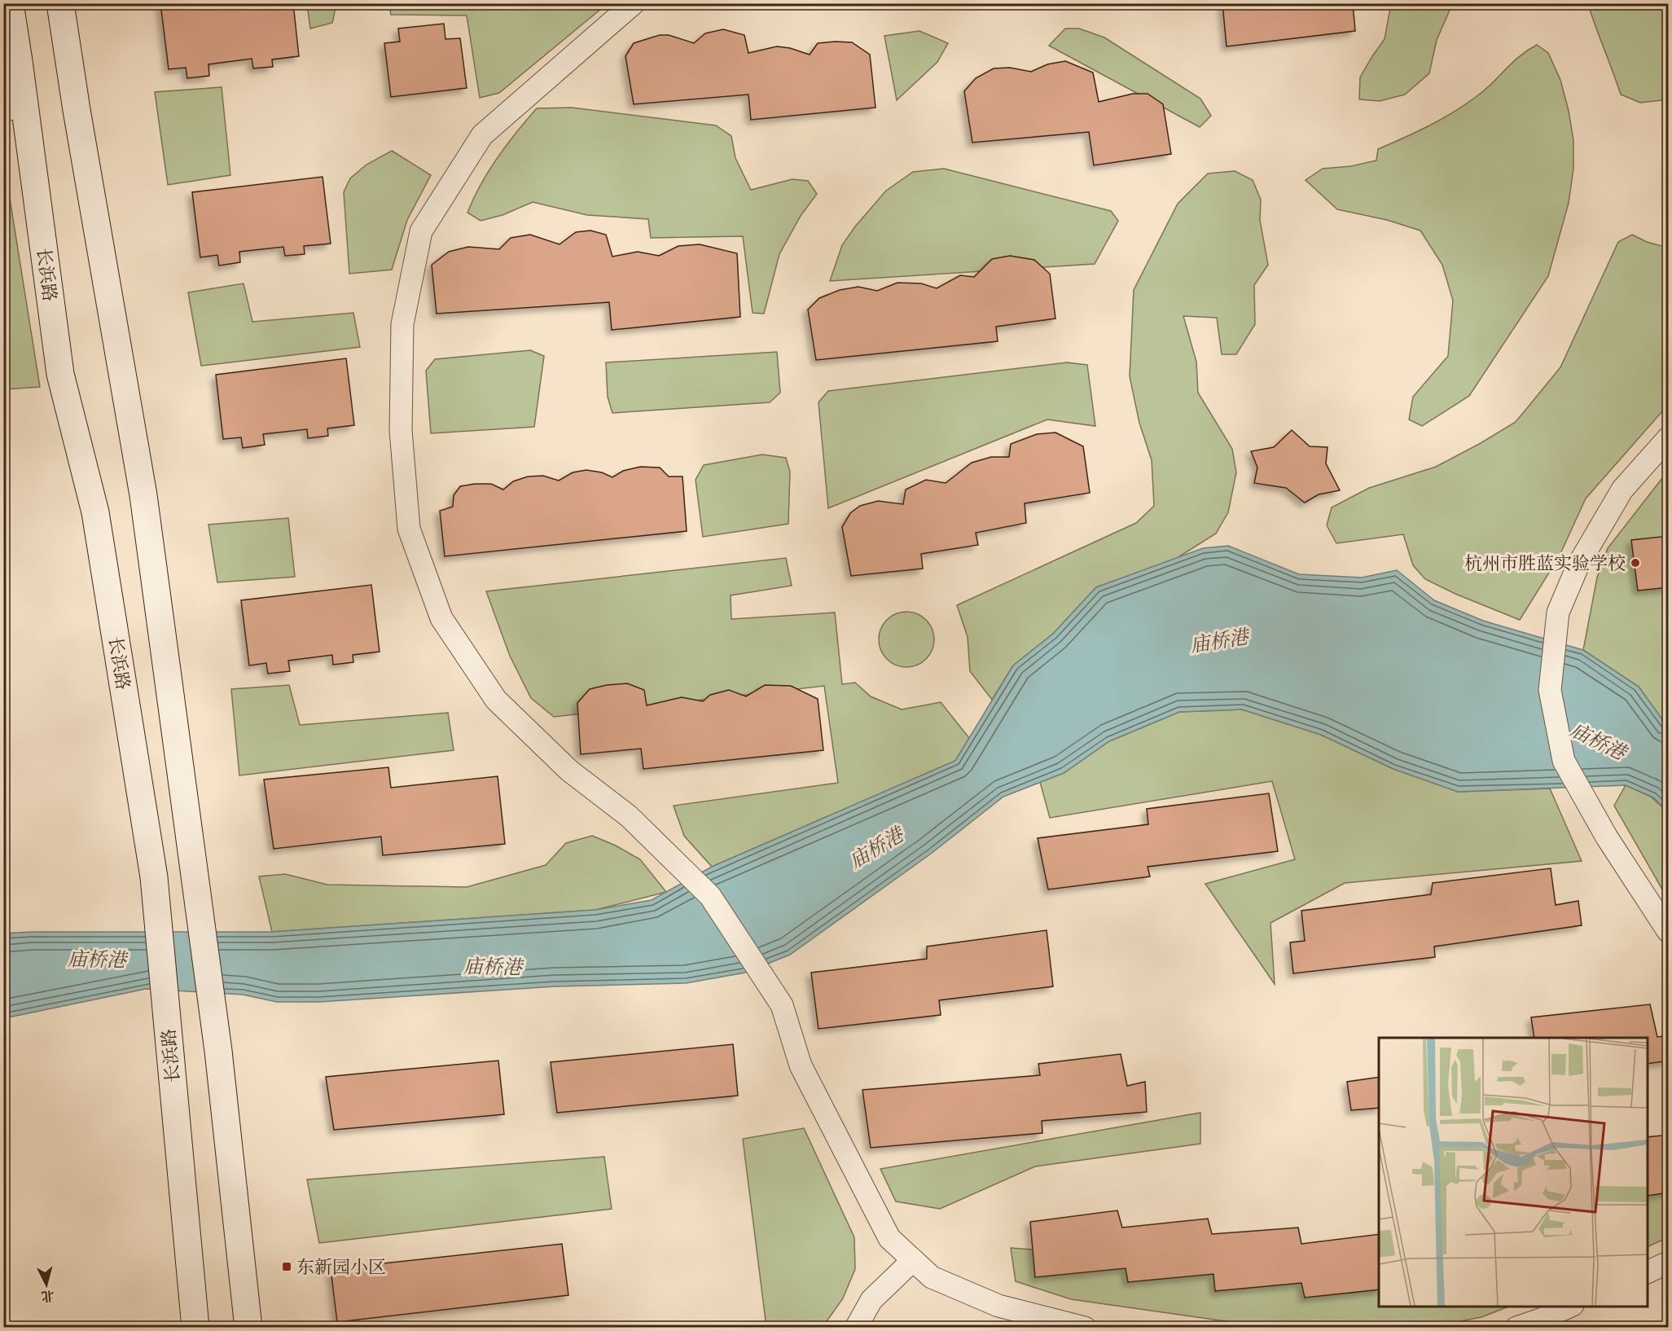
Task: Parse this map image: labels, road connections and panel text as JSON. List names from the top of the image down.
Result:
{
  "streets": {
    "main road": ["长浜路"]
  },
  "water": ["庙桥港"],
  "places": {
    "other": ["杭州市胜蓝实验学校"],
    "transit": ["东新园小区"]
  },
  "north": "bottom"
}
